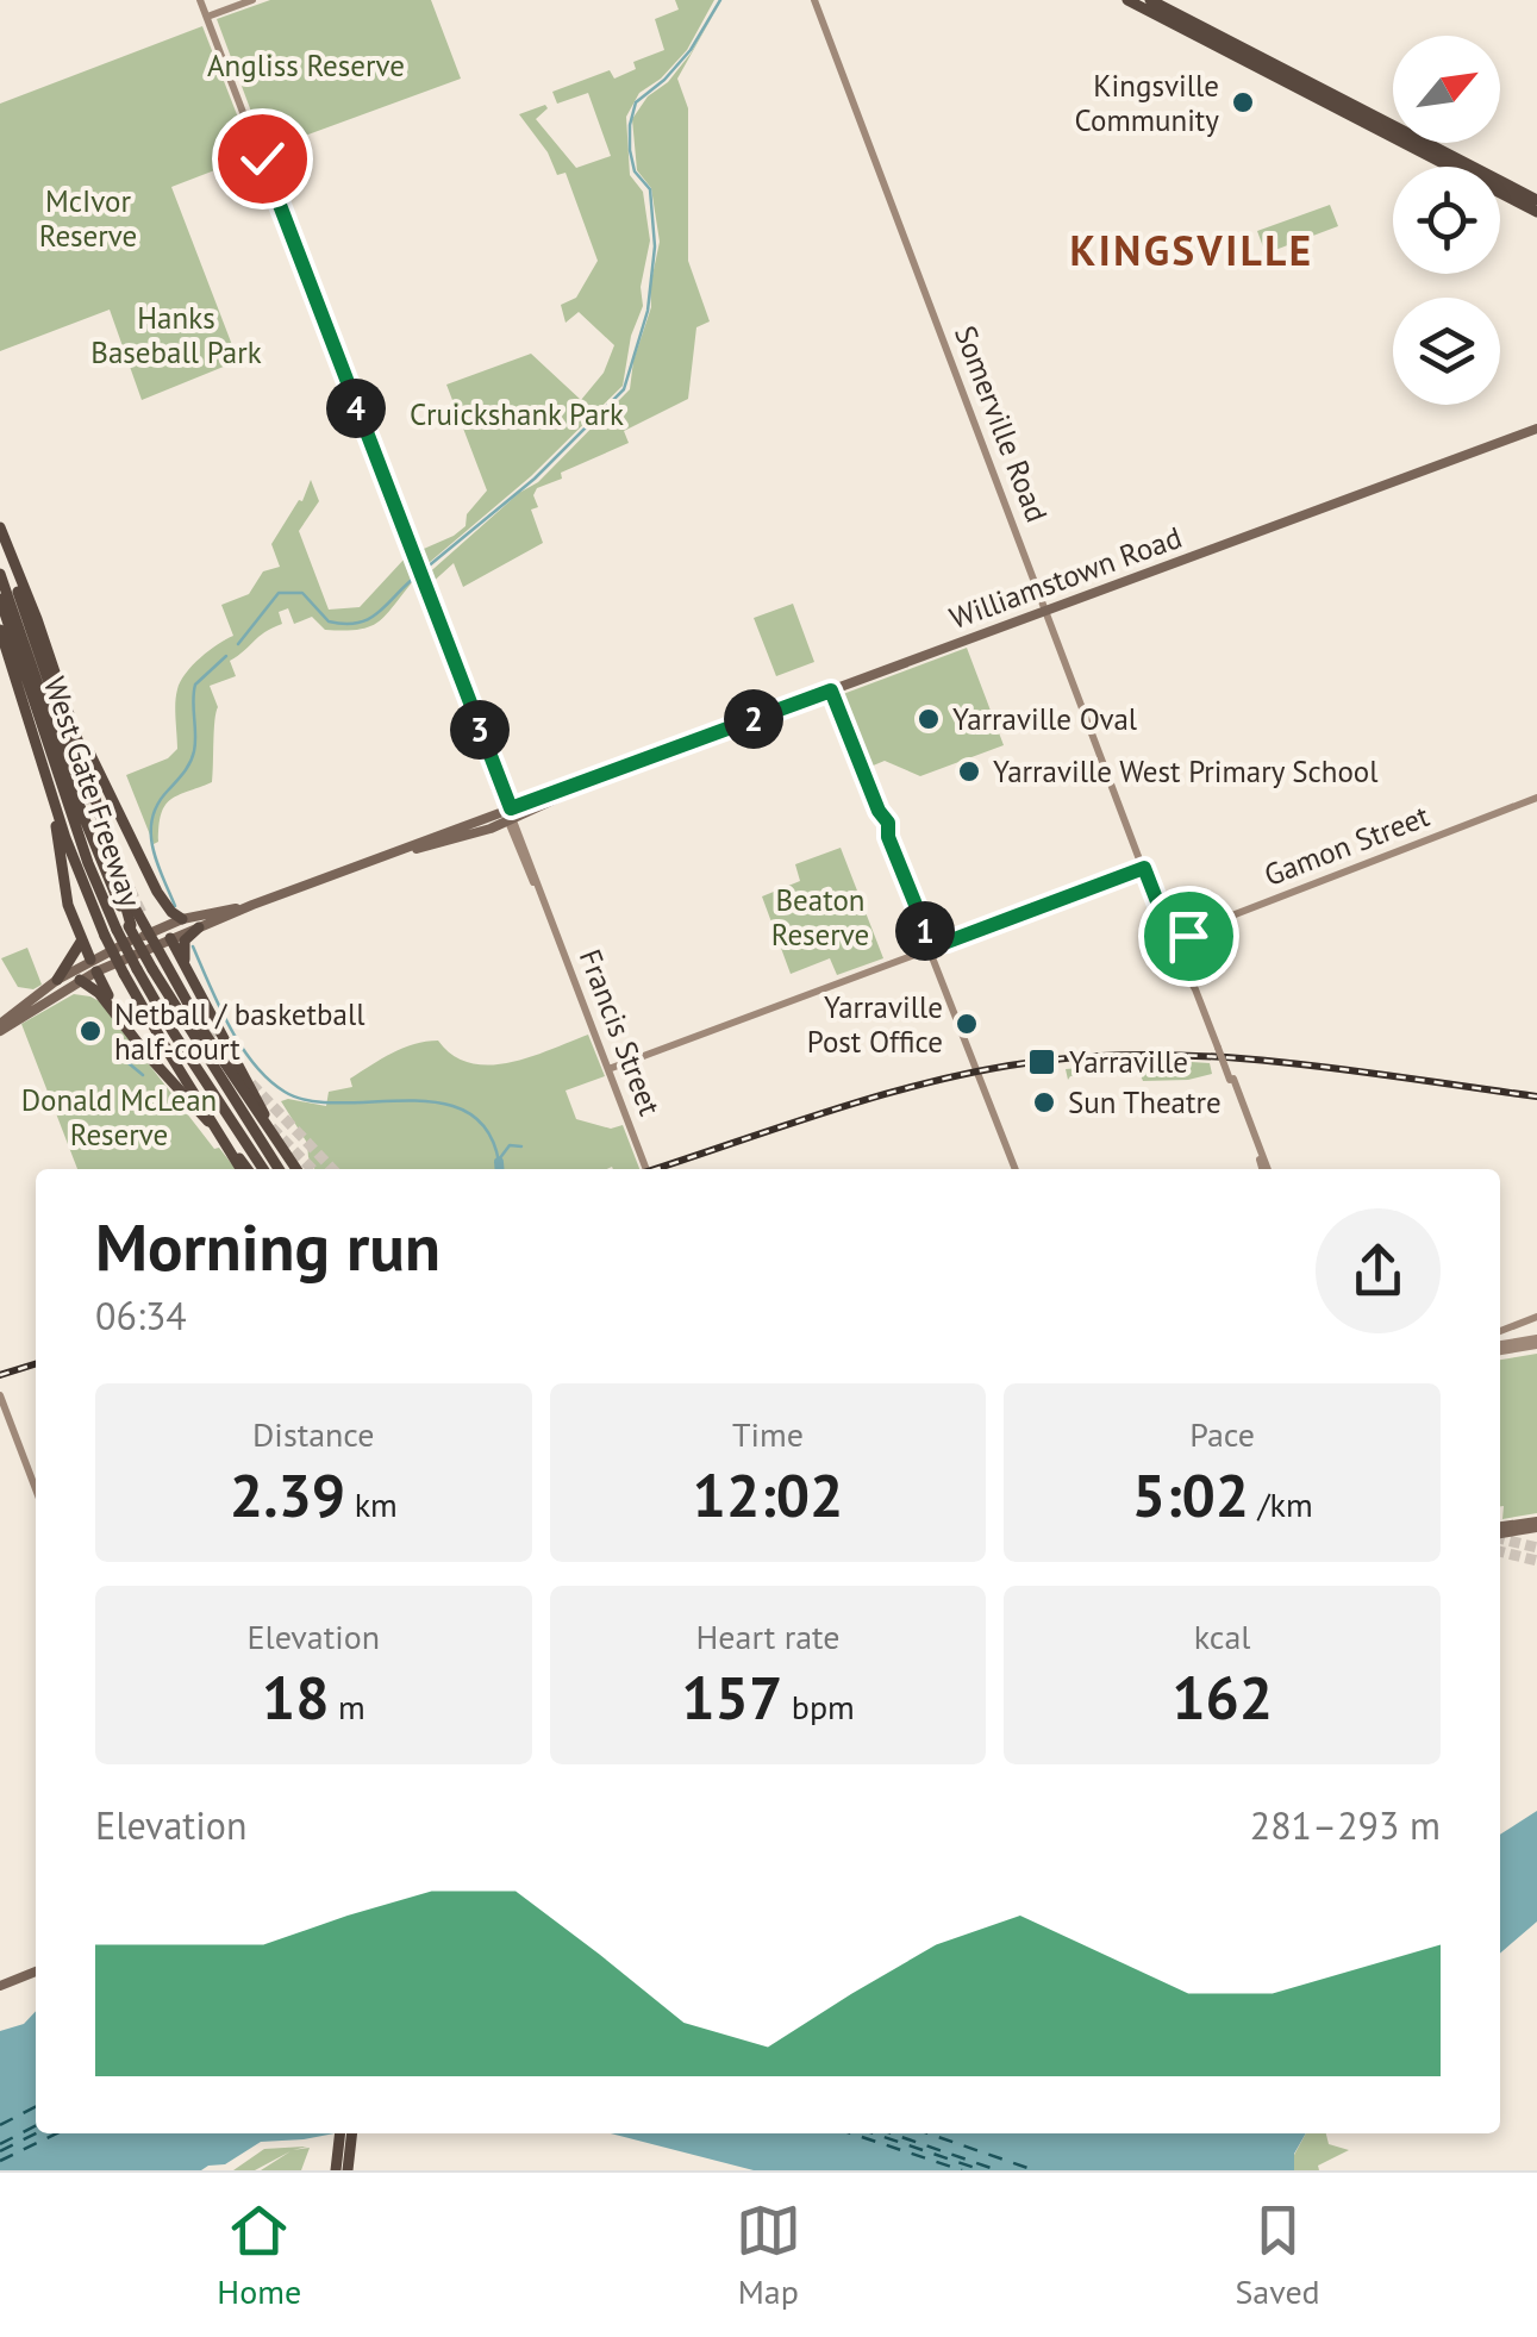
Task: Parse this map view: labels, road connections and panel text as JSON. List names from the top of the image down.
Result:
{
  "streets": {
    "highway": ["West Gate Freeway"],
    "main road": [
      "Somerville Road",
      "Williamstown Road",
      "Gamon Street",
      "Francis Street"
    ]
  },
  "crossings": [
    ["Somerville Road", "Williamstown Road"],
    ["Somerville Road", "Gamon Street"],
    ["Williamstown Road", "Francis Street"]
  ],
  "districts": ["KINGSVILLE"],
  "parks": [
    "Angliss Reserve",
    "McIvor Reserve",
    "Hanks Baseball Park",
    "Cruickshank Park",
    "Beaton Reserve",
    "Donald McLean Reserve"
  ],
  "places": {
    "other": [
      "Kingsville Community",
      "Yarraville Oval",
      "Yarraville West Primary School",
      "Yarraville Post Office",
      "Netball / basketball half-court",
      "Sun Theatre"
    ],
    "transit": ["Yarraville"]
  },
  "north": "top right",
  "page": {
    "pins": [
      "4",
      "2",
      "3",
      "1"
    ],
    "heading": ["Morning run", "06:34"],
    "stats": [
      ["Distance", "2.39 km"],
      ["Time", "12:02"],
      ["Pace", "5:02 /km"],
      ["Elevation", "18 m"],
      ["Heart rate", "157 bpm"],
      ["kcal", "162"]
    ],
    "chart": ["Elevation", "281–293 m"],
    "tabs": ["Home", "Map", "Saved"]
  }
}
